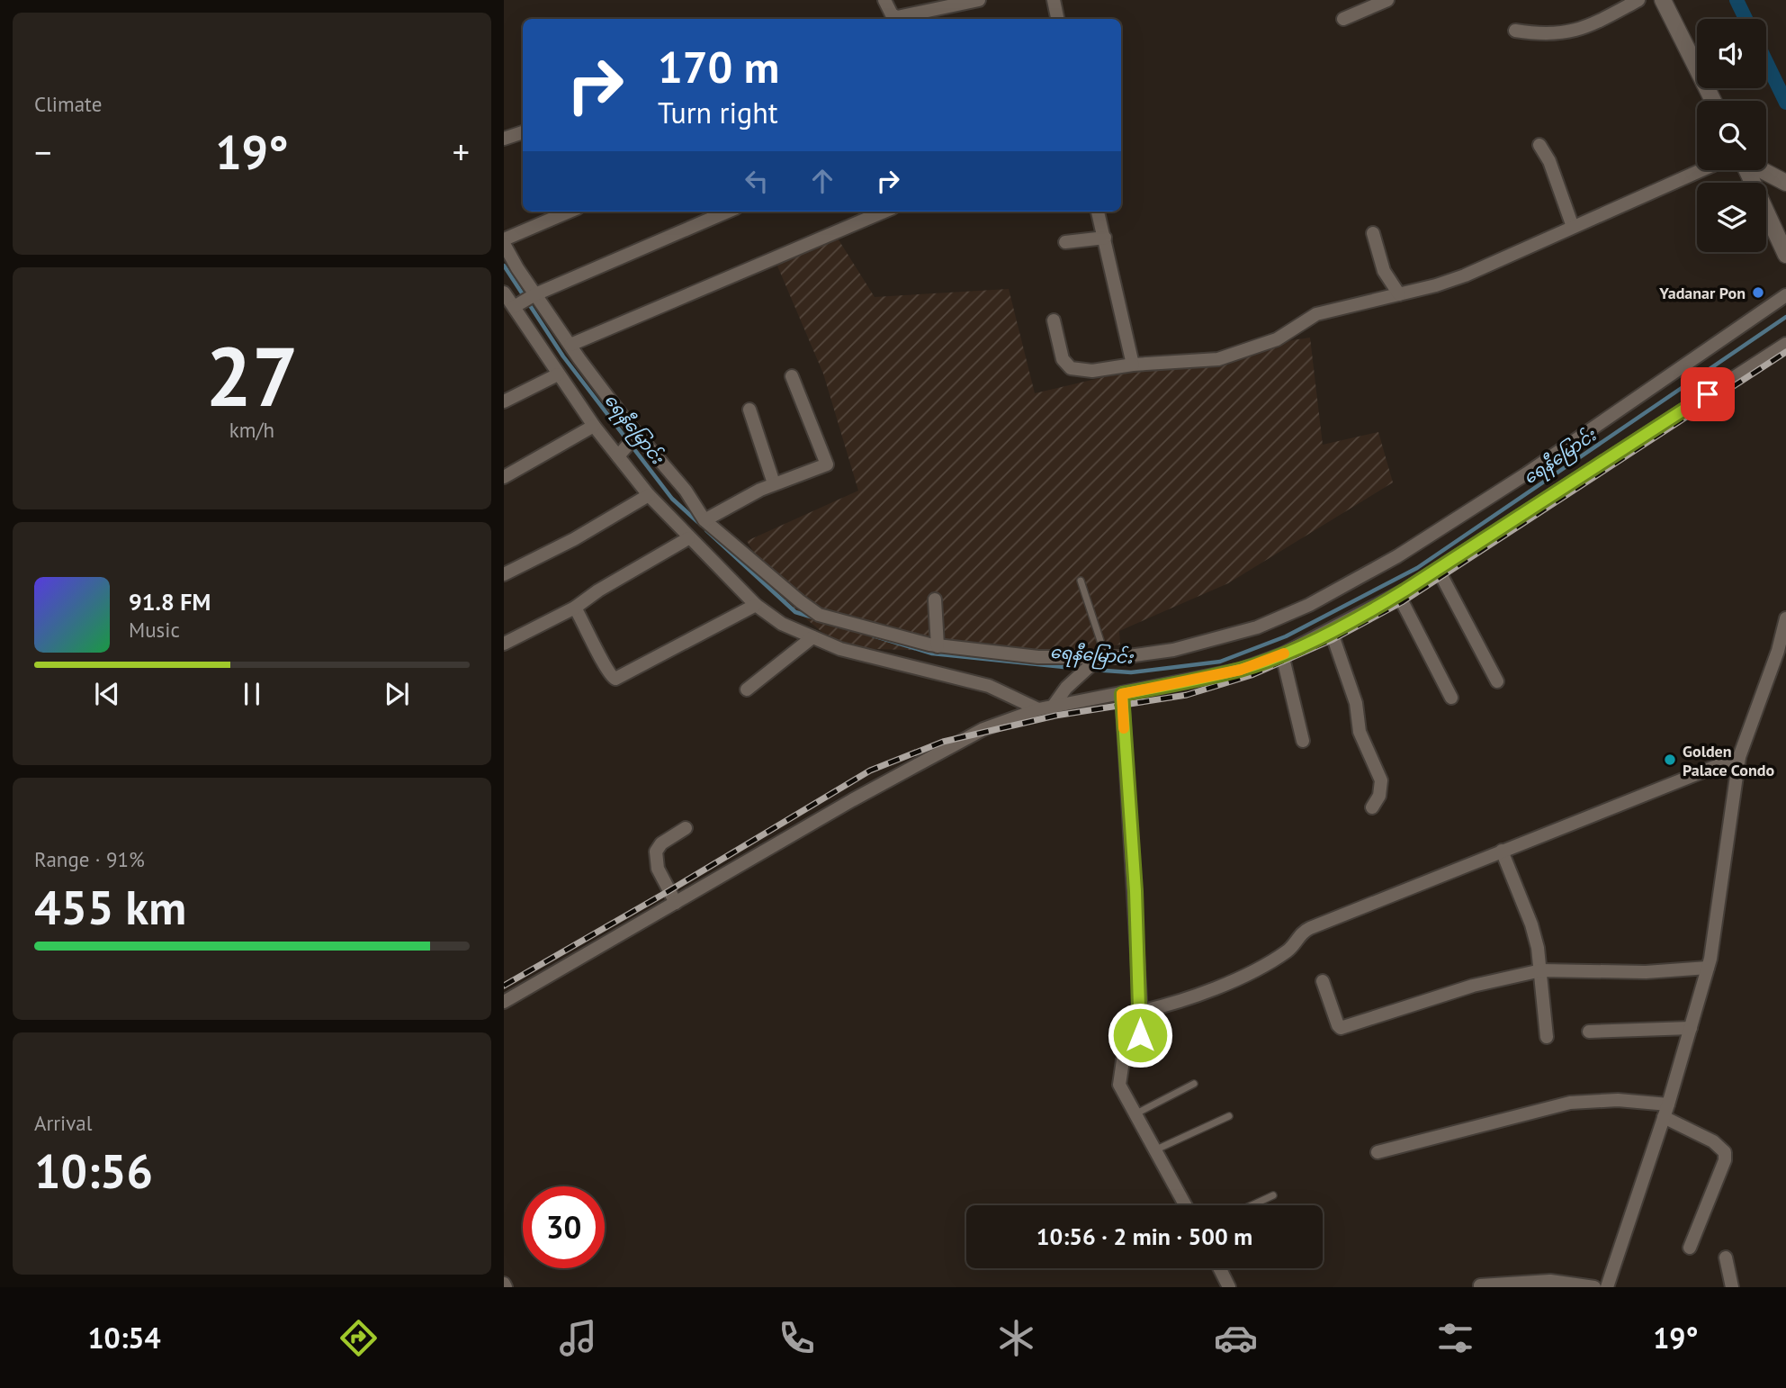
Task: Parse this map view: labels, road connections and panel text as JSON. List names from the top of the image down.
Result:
{
  "water": ["ရေနီမြောင်း"],
  "places": ["Yadanar Pon", "Golden Palace Condo"],
  "page": {
    "tile": [
      "Climate",
      ["27", "km/h"],
      ["Range · 91%", "455 km"],
      ["Arrival", "10:56"]
    ],
    "turn": ["170 m", "Turn right"],
    "heat": ["−", "19°", "+"],
    "song": ["91.8 FM", "Music"],
    "limit": "30",
    "trip": "10:56 · 2 min · 500 m",
    "tabs": ["10:54", "19°"]
  }
}
